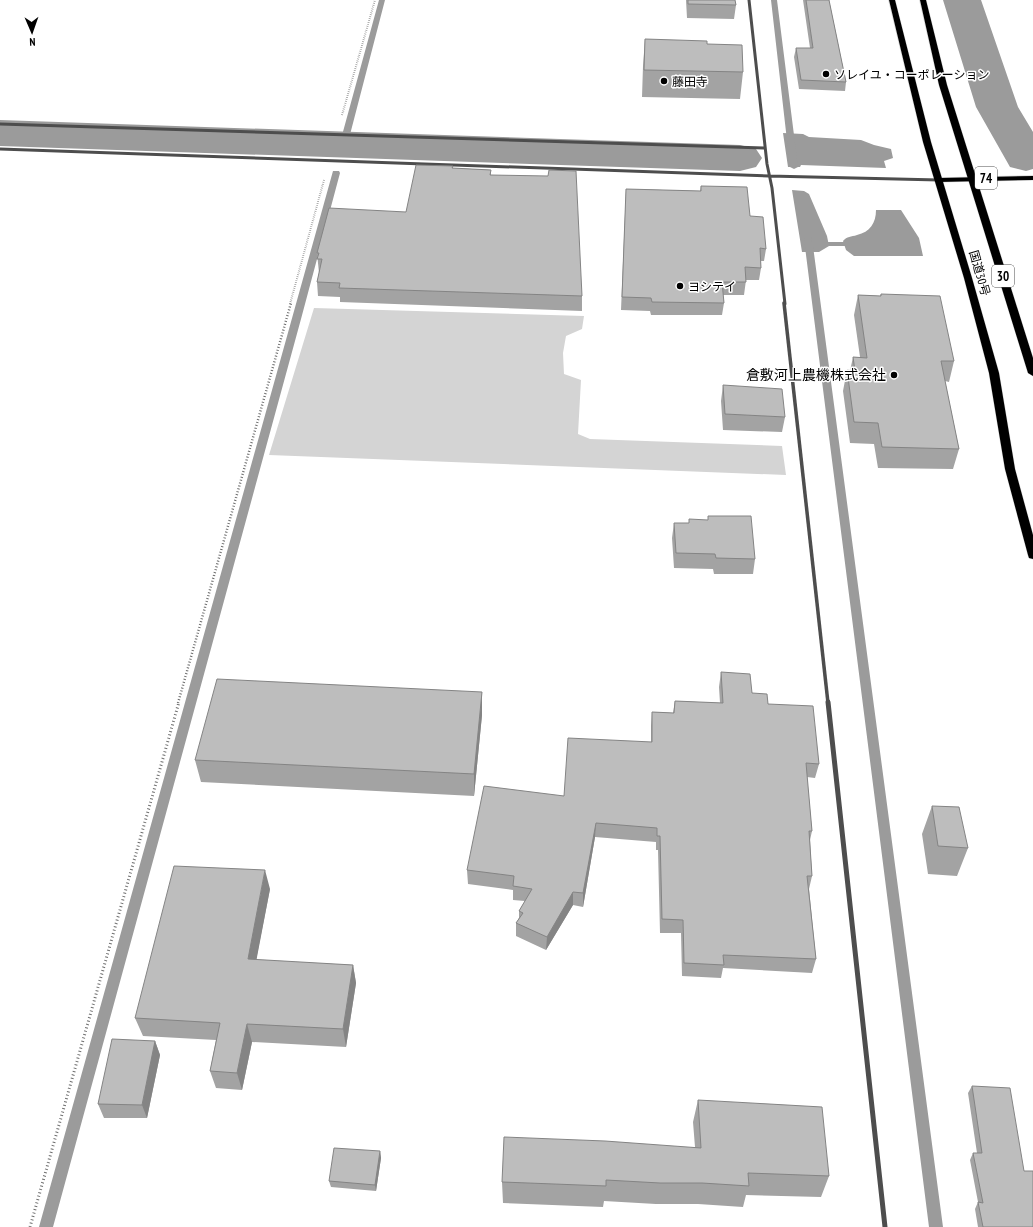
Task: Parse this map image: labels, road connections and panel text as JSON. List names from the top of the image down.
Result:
{
  "streets": {
    "highway": ["国道30号", "30"],
    "main road": ["74"]
  },
  "crossings": [
    ["74", "国道30号"]
  ],
  "places": [
    "ソレイユ・コーポレーション",
    "藤田寺",
    "ヨシテイ",
    "倉敷河上農機株式会社"
  ],
  "north": "bottom"
}
